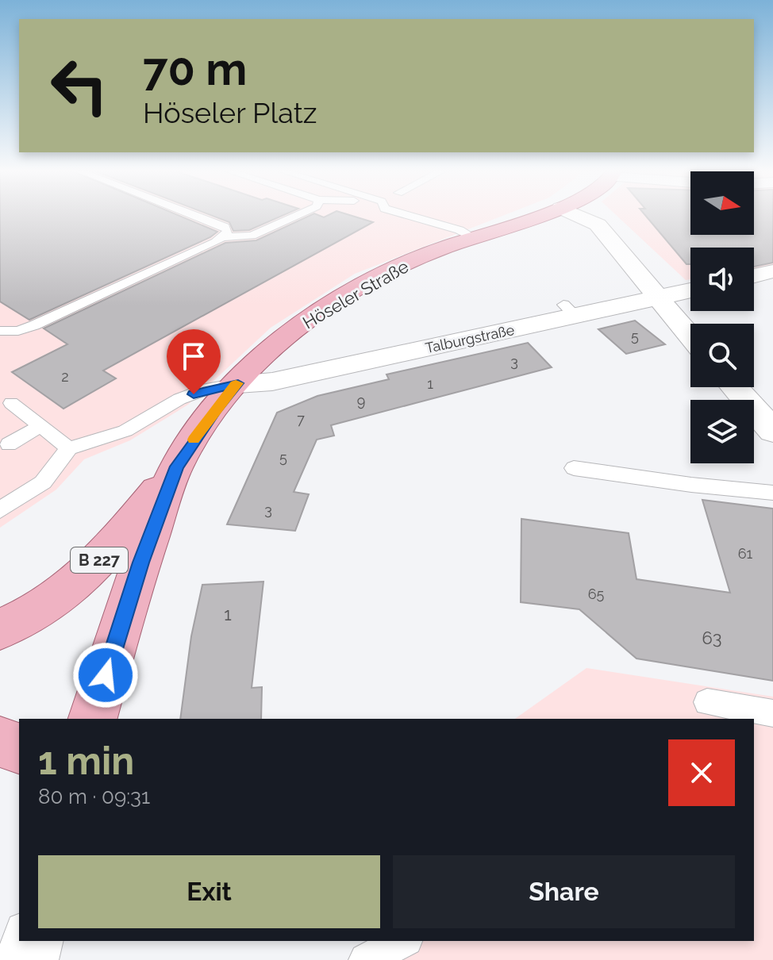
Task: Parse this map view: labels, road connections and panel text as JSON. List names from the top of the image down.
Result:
{
  "streets": {
    "main road": ["Höseler Straße", "B 227"],
    "street": ["Talburgstraße"]
  },
  "crossings": [
    ["Höseler Straße", "Talburgstraße"],
    ["Höseler Straße", "B 227"]
  ],
  "house_numbers": [
    "5",
    "3",
    "2",
    "1",
    "9",
    "7",
    "5",
    "3",
    "61",
    "65",
    "1",
    "63"
  ],
  "north": "right",
  "page": {
    "turn": ["70 m", "Höseler Platz"],
    "heading": ["1 min", "80 m · 09:31"],
    "buttons": ["Exit", "Share"]
  }
}
